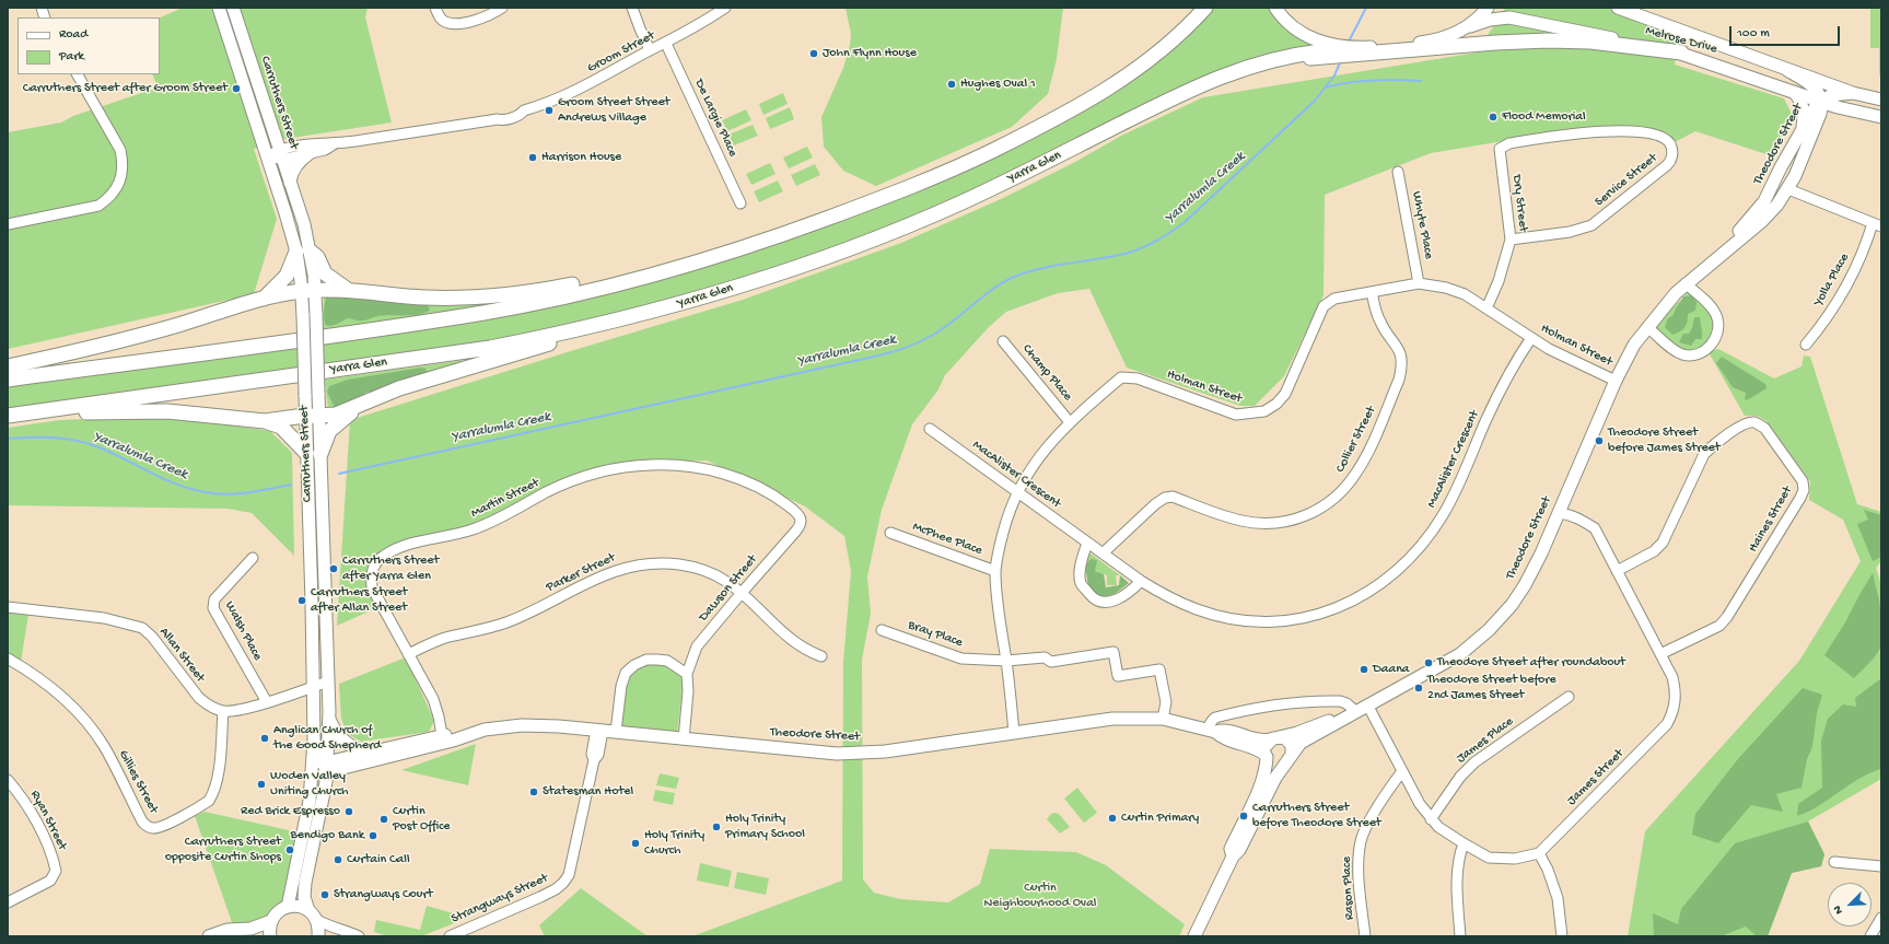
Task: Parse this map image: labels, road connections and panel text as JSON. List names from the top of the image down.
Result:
{
  "streets": {
    "highway": ["Yarra Glen"],
    "main road": ["Melrose Drive", "Carruthers Street", "Theodore Street"],
    "street": [
      "Groom Street",
      "De Largie Place",
      "Service Street",
      "Dry Street",
      "Whyte Place",
      "Yolla Place",
      "Holman Street",
      "Champ Place",
      "Collier Street",
      "MacAlister Crescent",
      "Martin Street",
      "Haines Street",
      "McPhee Place",
      "Parker Street",
      "Dawson Street",
      "Walsh Place",
      "Bray Place",
      "Allan Street",
      "James Place",
      "James Street",
      "Gillies Street",
      "Ryan Street",
      "Rason Place",
      "Strangways Street"
    ]
  },
  "crossings": [
    ["Melrose Drive", "Theodore Street"],
    ["Melrose Drive", "Yarra Glen"],
    ["Groom Street", "Carruthers Street"],
    ["Groom Street", "De Largie Place"],
    ["Carruthers Street", "Theodore Street"],
    ["Theodore Street", "Holman Street"],
    ["Theodore Street", "Martin Street"],
    ["Theodore Street", "Dawson Street"],
    ["Theodore Street", "Bray Place"],
    ["Theodore Street", "James Street"],
    ["Theodore Street", "Strangways Street"],
    ["Service Street", "Dry Street"],
    ["Dry Street", "Holman Street"],
    ["Whyte Place", "Holman Street"],
    ["Holman Street", "Champ Place"],
    ["Holman Street", "Collier Street"],
    ["Holman Street", "MacAlister Crescent"],
    ["Holman Street", "McPhee Place"],
    ["Holman Street", "Bray Place"],
    ["Collier Street", "MacAlister Crescent"],
    ["Martin Street", "Parker Street"],
    ["Martin Street", "Dawson Street"],
    ["Haines Street", "James Street"],
    ["Parker Street", "Dawson Street"],
    ["Allan Street", "Gillies Street"]
  ],
  "water": ["Yarralumla Creek"],
  "parks": ["Curtin Neighbourhood Oval"],
  "places": [
    "John Flynn House",
    "Hughes Oval 1",
    "Carruthers Street after Groom Street",
    "Groom Street Street Andrews Village",
    "Flood Memorial",
    "Harrison House",
    "Theodore Street before James Street",
    "Carruthers Street after Yarra Glen",
    "Carruthers Street after Allan Street",
    "Theodore Street after roundabout",
    "Daana",
    "Theodore Street before 2nd James Street",
    "Anglican Church of the Good Shepherd",
    "Woden Valley Uniting Church",
    "Statesman Hotel",
    "Red Brick Espresso",
    "Carruthers Street before Theodore Street",
    "Curtin Primary",
    "Curtin Post Office",
    "Holy Trinity Primary School",
    "Bendigo Bank",
    "Holy Trinity Church",
    "Carruthers Street opposite Curtin Shops",
    "Curtain Call",
    "Strangways Court"
  ],
  "legend": ["Road", "Park"],
  "scale_bar": "100 m",
  "north": "bottom left"
}
